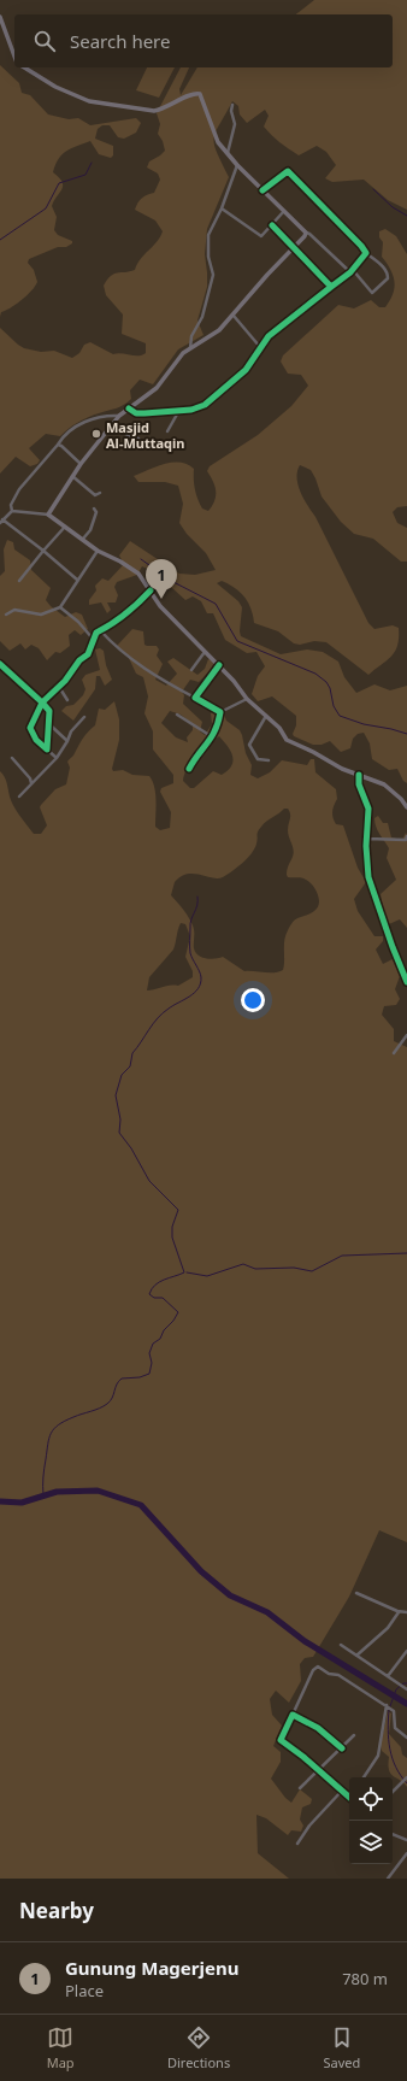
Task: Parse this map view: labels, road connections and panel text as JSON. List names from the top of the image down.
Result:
{
  "places": ["Masjid Al-Muttaqin"],
  "page": {
    "search": "Search here",
    "pins": "1",
    "heading": "Nearby",
    "list": [
      {
        "mark": "1",
        "name": "Gunung Magerjenu",
        "note": "Place",
        "value": "780 m"
      }
    ],
    "nav": ["Map", "Directions", "Saved"]
  }
}
